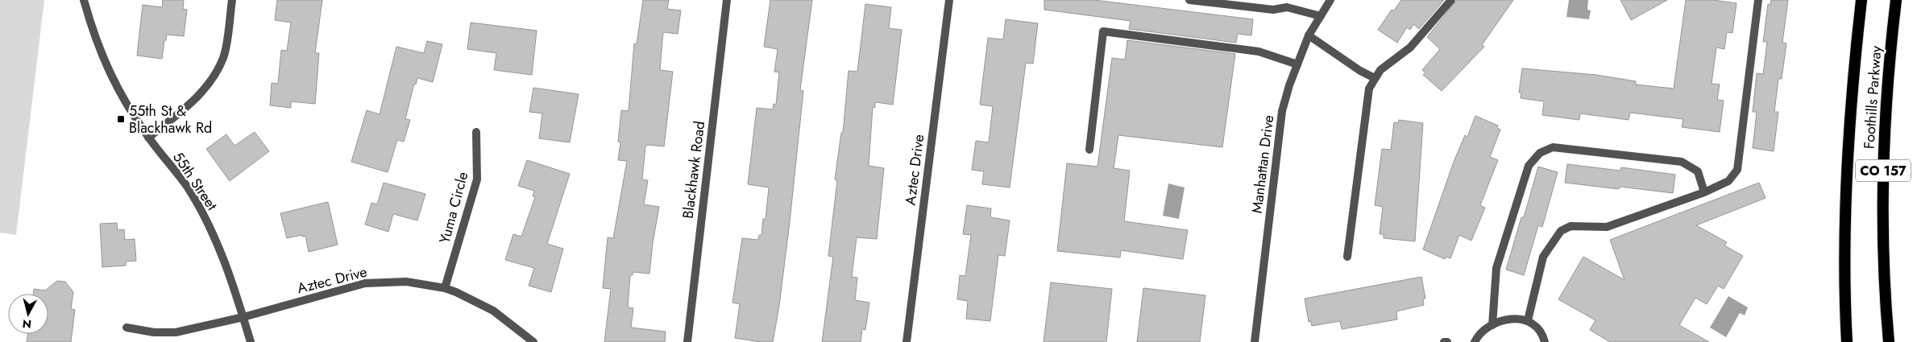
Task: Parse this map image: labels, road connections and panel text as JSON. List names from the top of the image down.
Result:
{
  "streets": {
    "highway": ["Foothills Parkway", "CO 157"],
    "street": [
      "Manhattan Drive",
      "Blackhawk Road",
      "Aztec Drive",
      "55th Street",
      "Yuma Circle"
    ]
  },
  "crossings": [
    ["Aztec Drive", "55th Street"],
    ["Aztec Drive", "Yuma Circle"]
  ],
  "places": {
    "transit": ["55th St & Blackhawk Rd"]
  },
  "north": "bottom"
}
